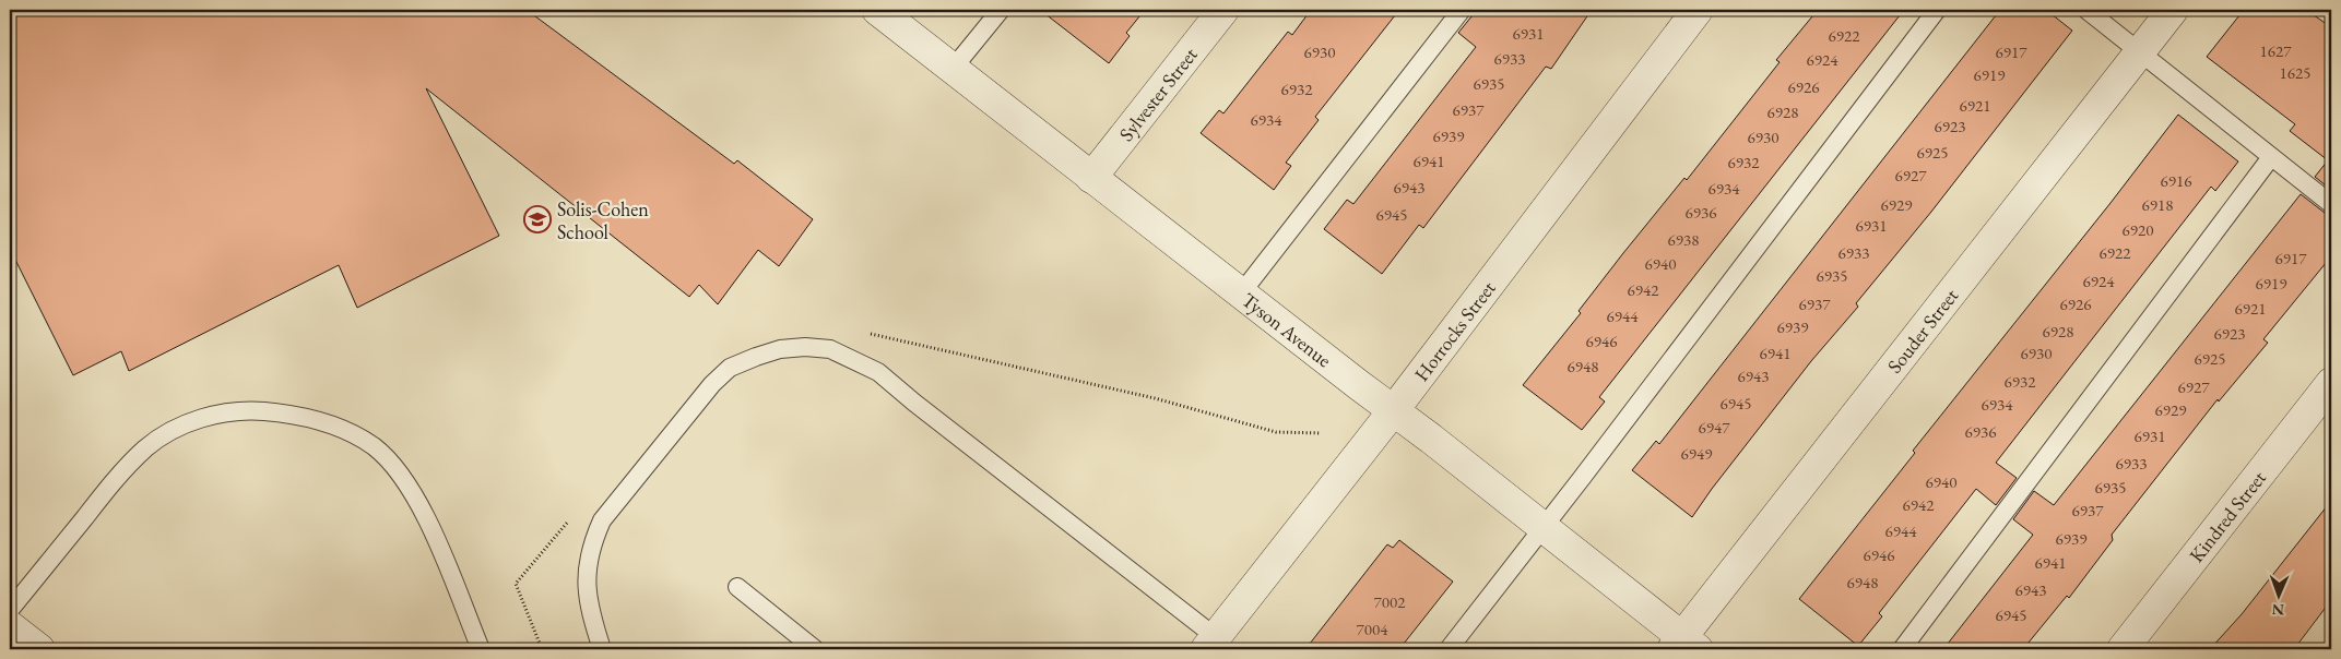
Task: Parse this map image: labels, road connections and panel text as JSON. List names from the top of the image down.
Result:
{
  "streets": {
    "street": [
      "Sylvester Street",
      "Tyson Avenue",
      "Souder Street",
      "Horrocks Street",
      "Kindred Street"
    ]
  },
  "crossings": [
    ["Sylvester Street", "Tyson Avenue"],
    ["Tyson Avenue", "Souder Street"],
    ["Tyson Avenue", "Horrocks Street"]
  ],
  "places": {
    "school or university": ["Solis-Cohen School"]
  },
  "house_numbers": [
    "6931",
    "6922",
    "1627",
    "6930",
    "6917",
    "6933",
    "6924",
    "1625",
    "6919",
    "6935",
    "6926",
    "6932",
    "6921",
    "6937",
    "6928",
    "6934",
    "6923",
    "6939",
    "6930",
    "6925",
    "6941",
    "6932",
    "6927",
    "6916",
    "6943",
    "6934",
    "6929",
    "6918",
    "6936",
    "6945",
    "6931",
    "6920",
    "6938",
    "6933",
    "6922",
    "6917",
    "6940",
    "6935",
    "6924",
    "6919",
    "6942",
    "6937",
    "6926",
    "6921",
    "6944",
    "6939",
    "6928",
    "6923",
    "6946",
    "6941",
    "6930",
    "6925",
    "6948",
    "6943",
    "6932",
    "6927",
    "6945",
    "6934",
    "6929",
    "6947",
    "6936",
    "6931",
    "6949",
    "6933",
    "6940",
    "6935",
    "6942",
    "6937",
    "6944",
    "6939",
    "6946",
    "6941",
    "6948",
    "6943",
    "7002",
    "6945",
    "7004"
  ],
  "north": "bottom"
}
